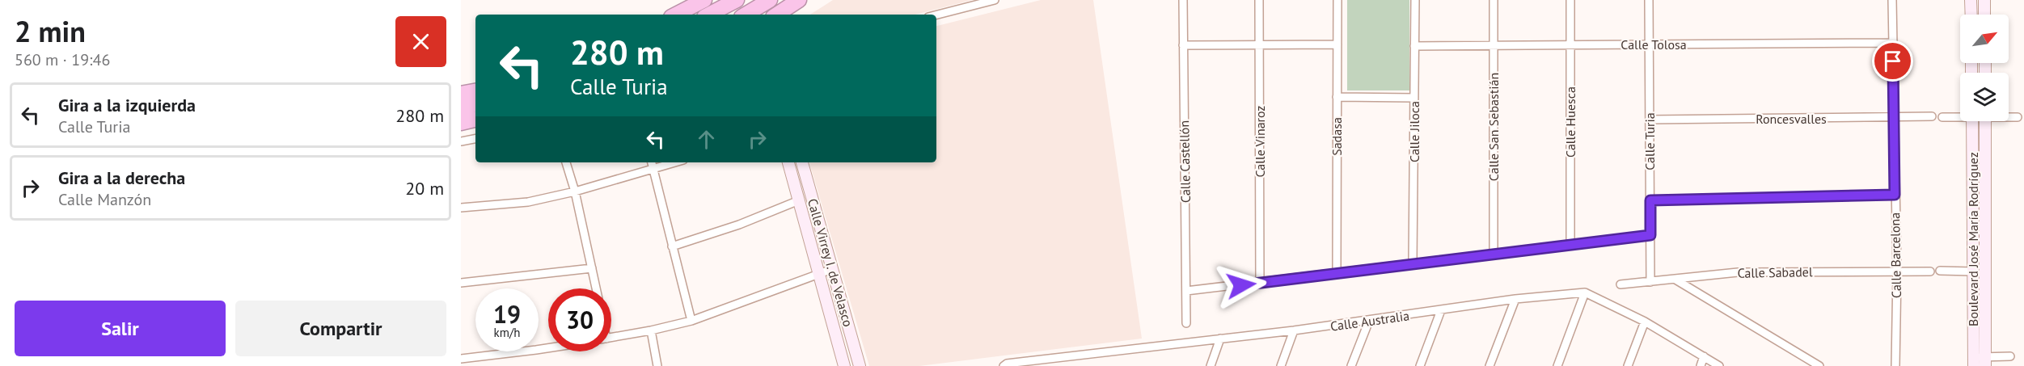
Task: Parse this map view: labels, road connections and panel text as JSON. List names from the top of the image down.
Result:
{
  "streets": {
    "street": [
      "Calle Tolosa",
      "Roncesvalles",
      "Calle Huesca",
      "Calle San Sebastián",
      "Calle Jiloca",
      "Sadasa",
      "Calle Vinaroz",
      "Calle Turia",
      "Calle Castellón",
      "Boulevard José María Rodríguez",
      "Calle Barcelona",
      "Calle Virrey I. de Velasco",
      "Calle Sabadel",
      "Calle Australia"
    ]
  },
  "crossings": [
    ["Calle Tolosa", "Calle Huesca"],
    ["Calle Tolosa", "Calle San Sebastián"],
    ["Calle Tolosa", "Calle Jiloca"],
    ["Calle Tolosa", "Calle Turia"],
    ["Calle Tolosa", "Calle Barcelona"],
    ["Roncesvalles", "Calle Turia"],
    ["Roncesvalles", "Calle Barcelona"],
    ["Calle Turia", "Calle Sabadel"],
    ["Calle Barcelona", "Calle Sabadel"]
  ],
  "north": "top right",
  "page": {
    "heading": ["2 min", "560 m · 19:46"],
    "turn": ["280 m", "Calle Turia"],
    "list": [
      {
        "name": "Gira a la izquierda",
        "note": "Calle Turia",
        "value": "280 m"
      },
      {
        "name": "Gira a la derecha",
        "note": "Calle Manzón",
        "value": "20 m"
      }
    ],
    "speed": "19 km/h",
    "limit": "30",
    "buttons": ["Salir", "Compartir"]
  }
}
